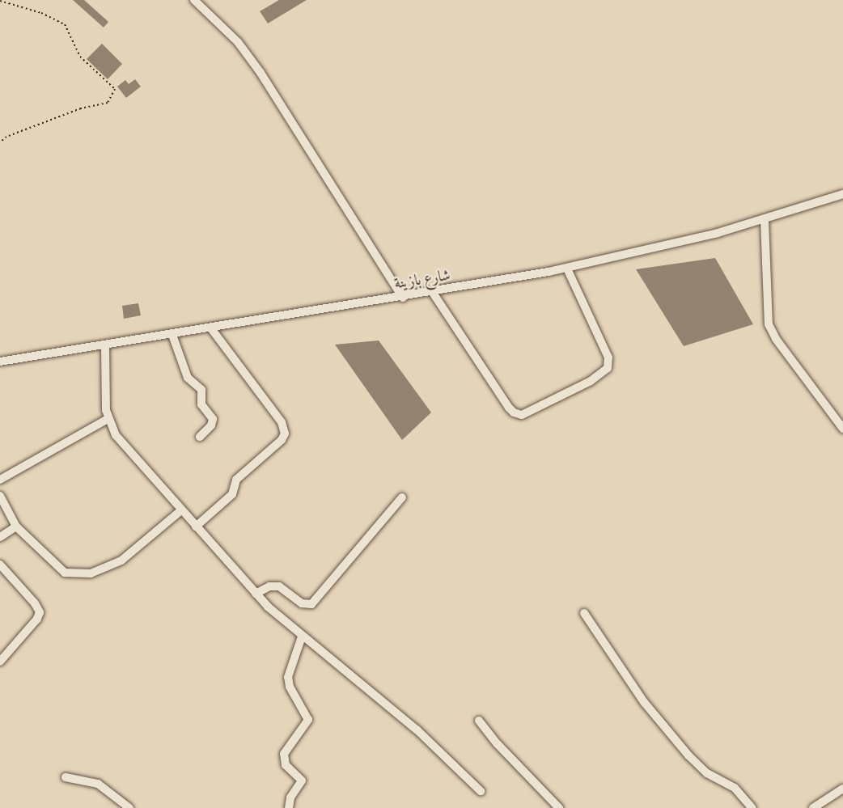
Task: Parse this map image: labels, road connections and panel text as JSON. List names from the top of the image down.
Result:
{
  "streets": {
    "street": ["شارع بازينة"]
  }
}
